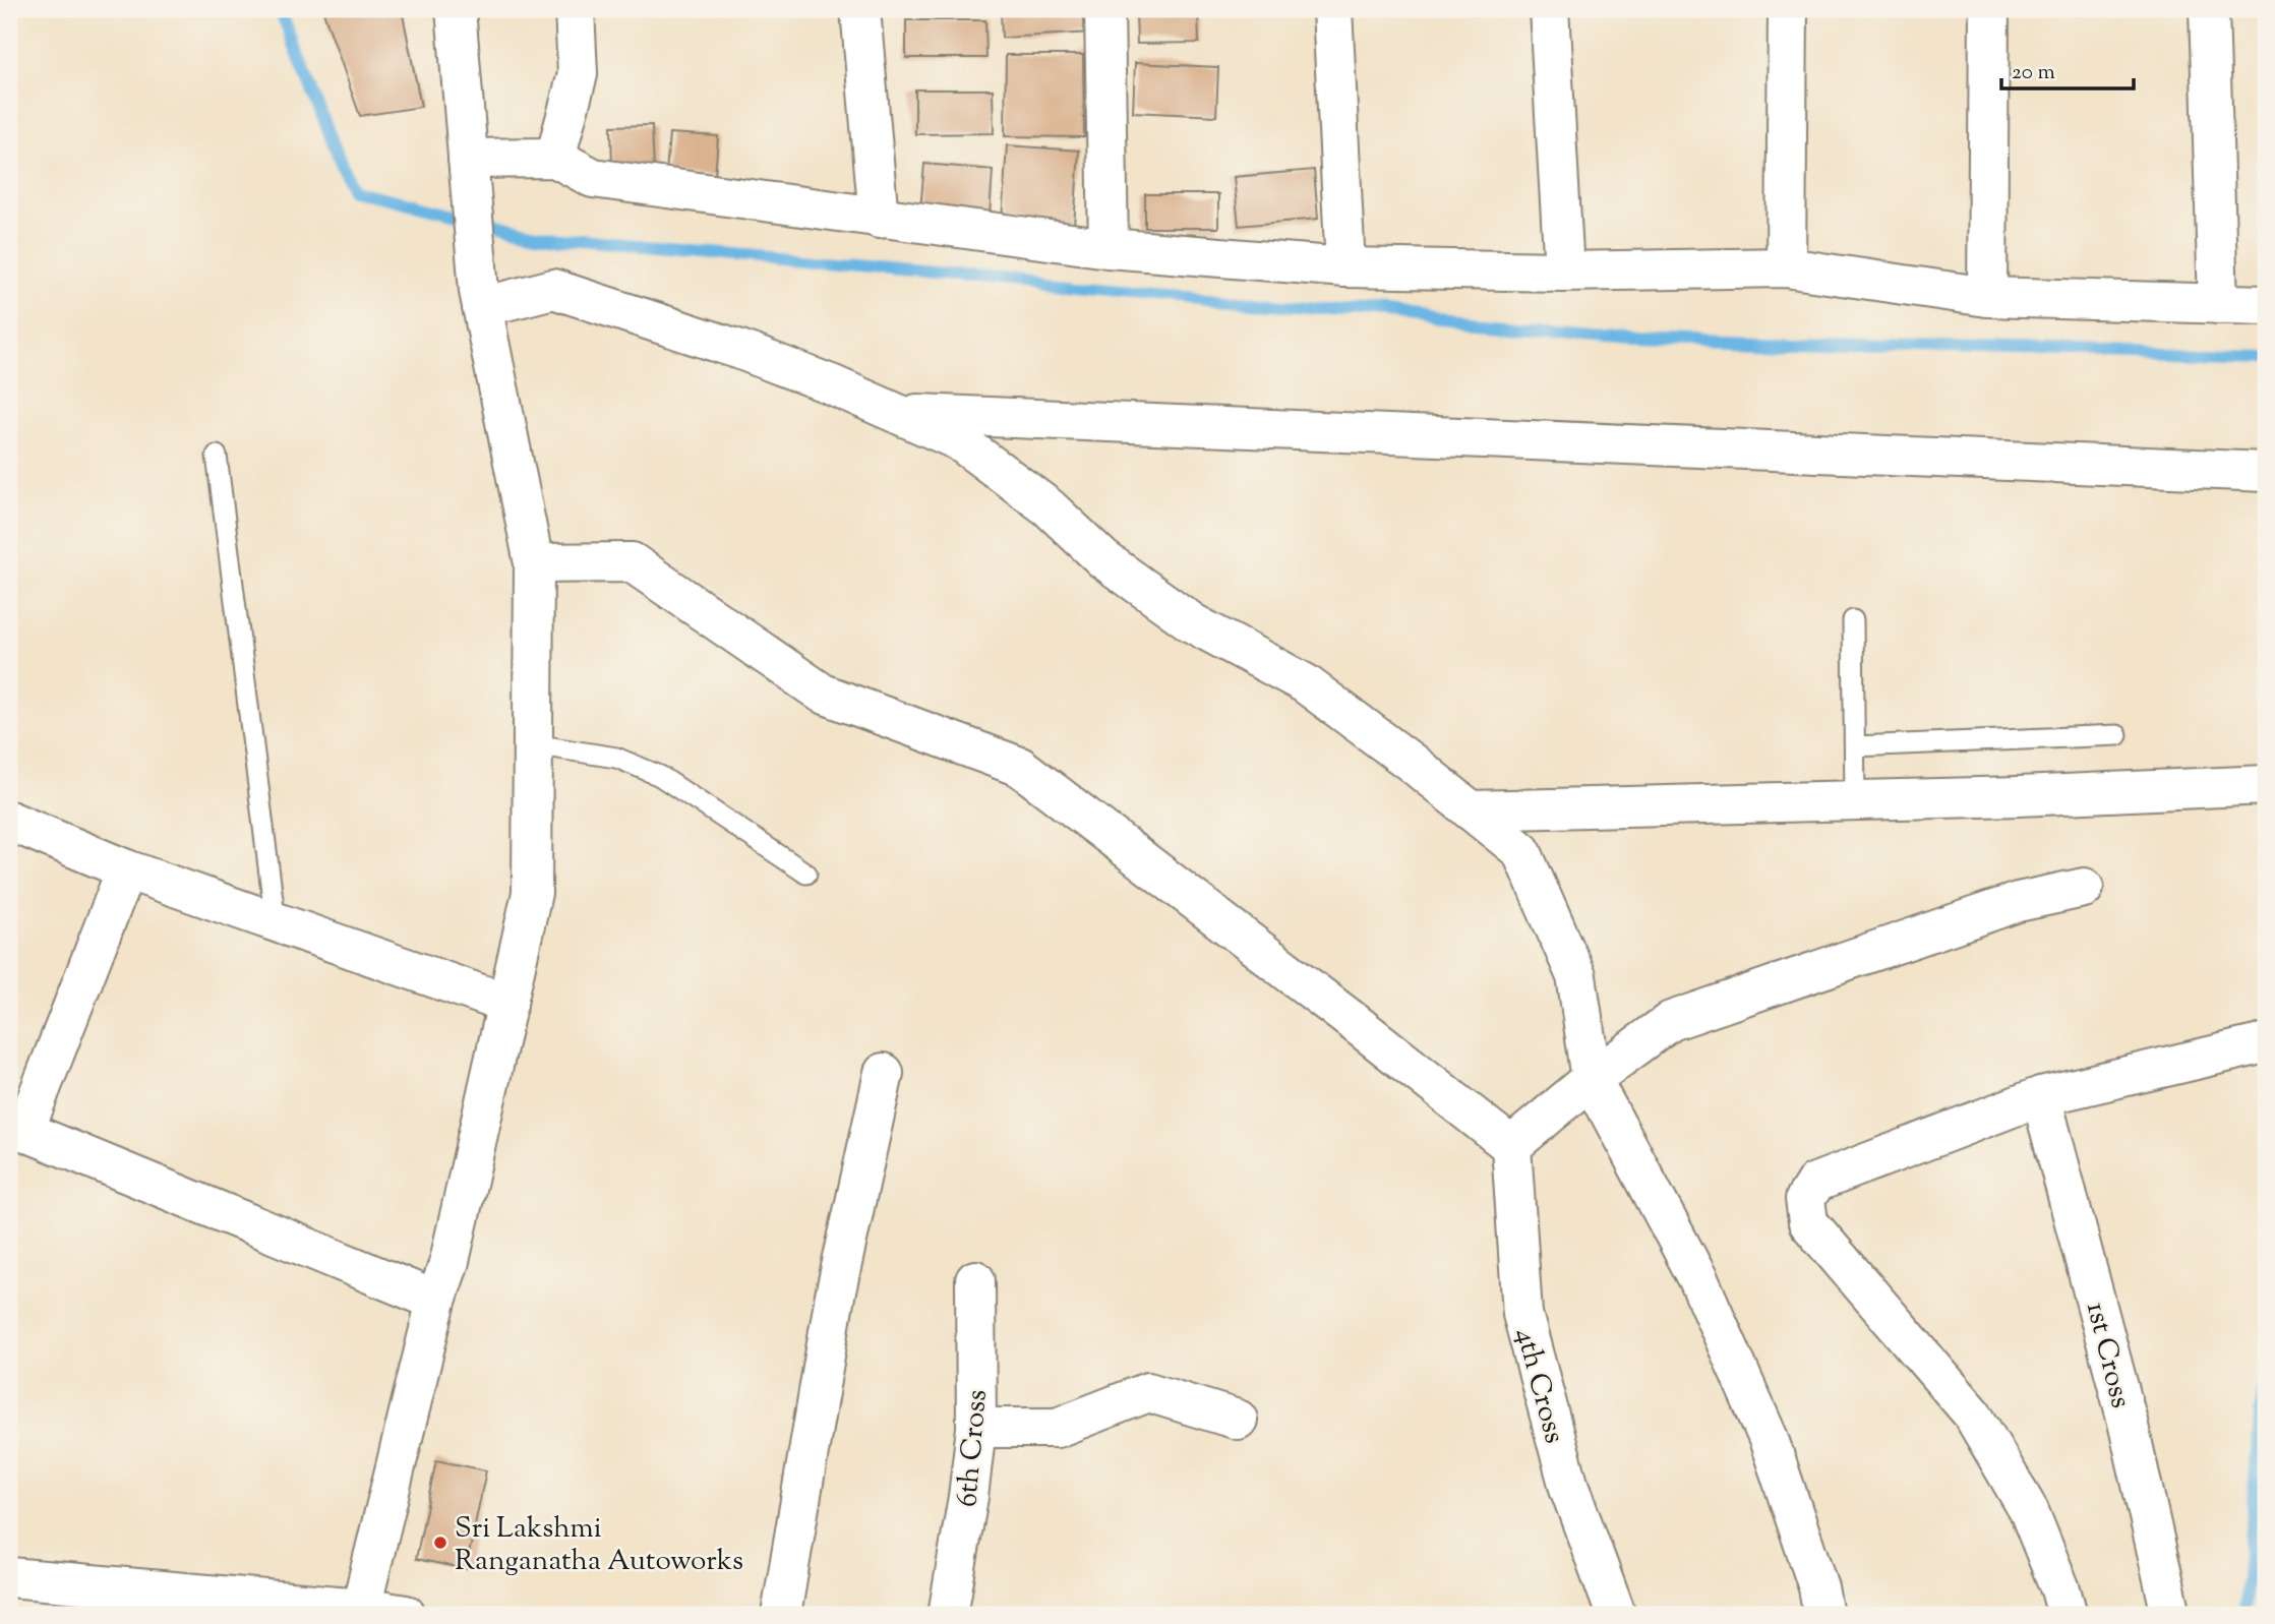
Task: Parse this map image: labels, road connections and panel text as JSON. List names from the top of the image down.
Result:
{
  "streets": {
    "street": ["1st Cross", "4th Cross", "6th Cross"]
  },
  "places": ["Sri Lakshmi Ranganatha Autoworks"],
  "scale_bar": "20 m"
}
